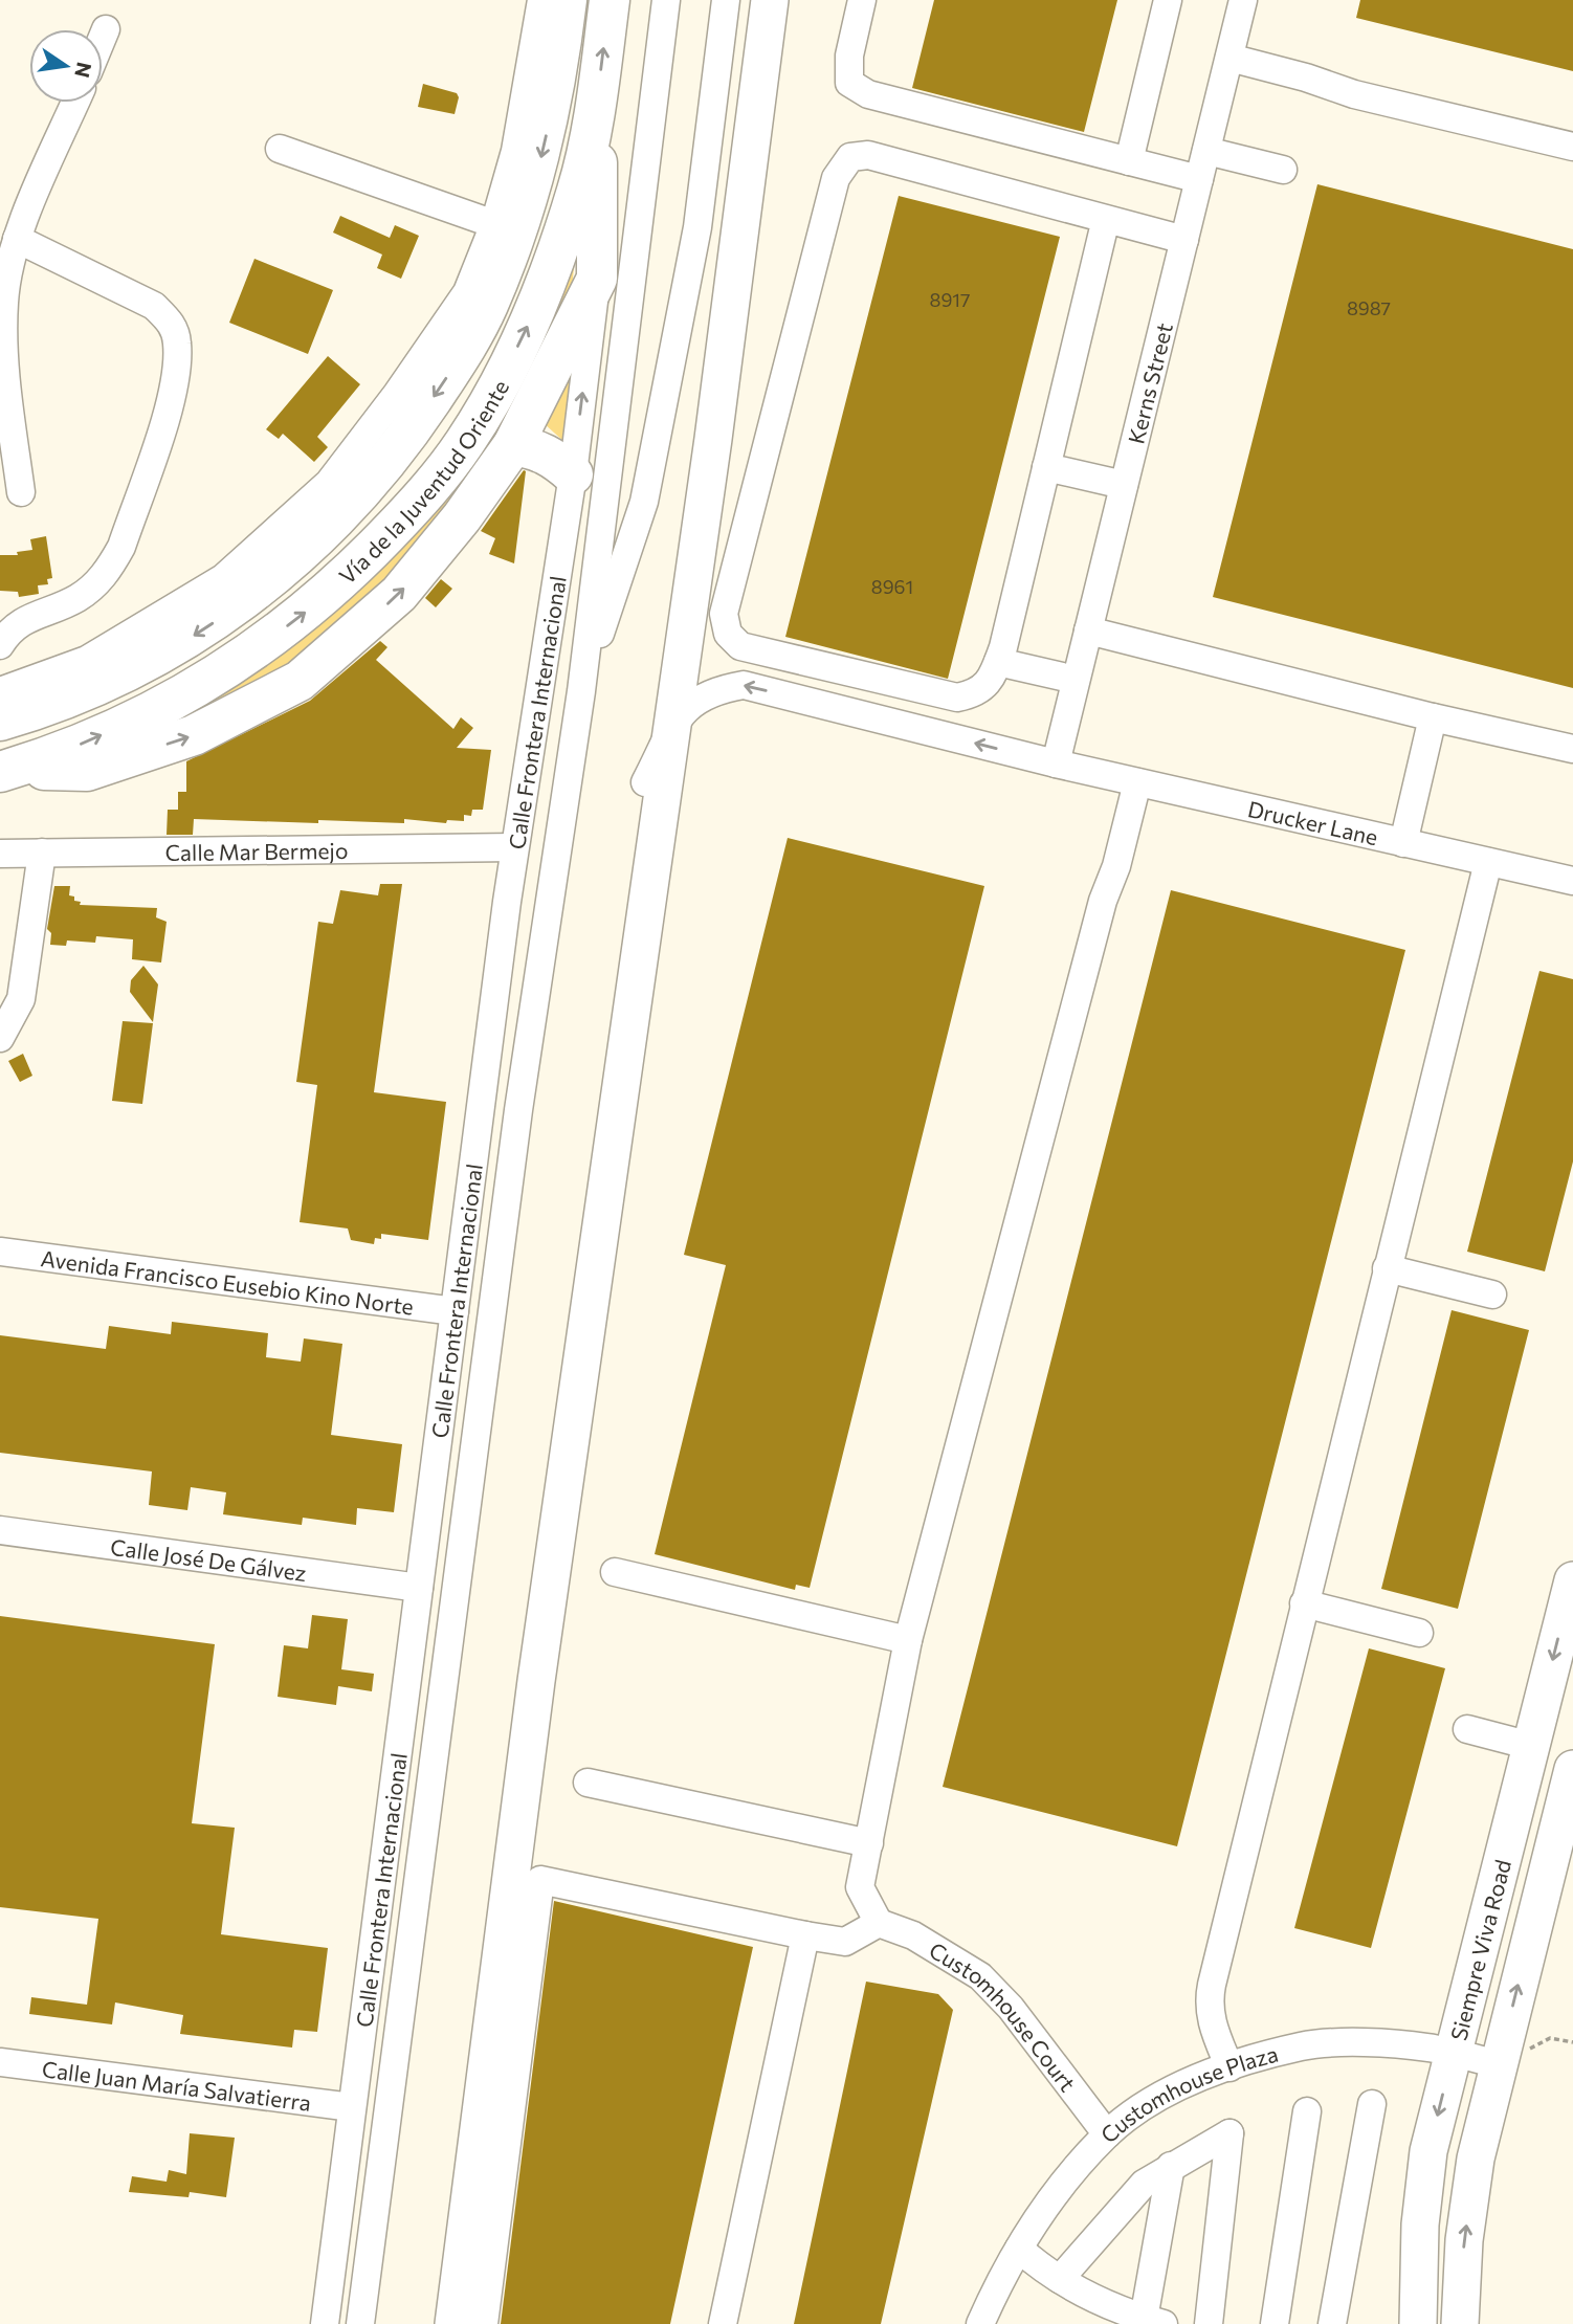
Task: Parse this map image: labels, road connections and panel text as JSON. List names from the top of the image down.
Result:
{
  "streets": {
    "highway": ["Vía de la Juventud Oriente"],
    "main road": ["Siempre Viva Road"],
    "street": [
      "Kerns Street",
      "Calle Frontera Internacional",
      "Drucker Lane",
      "Calle Mar Bermejo",
      "Avenida Francisco Eusebio Kino Norte",
      "Calle José De Gálvez",
      "Customhouse Court",
      "Calle Juan María Salvatierra",
      "Customhouse Plaza"
    ]
  },
  "crossings": [
    ["Kerns Street", "Drucker Lane"],
    ["Calle Frontera Internacional", "Calle Mar Bermejo"],
    ["Calle Frontera Internacional", "Avenida Francisco Eusebio Kino Norte"],
    ["Calle Frontera Internacional", "Calle José De Gálvez"],
    ["Calle Frontera Internacional", "Calle Juan María Salvatierra"],
    ["Siempre Viva Road", "Customhouse Plaza"],
    ["Customhouse Court", "Customhouse Plaza"]
  ],
  "one_way": ["Drucker Lane"],
  "house_numbers": ["8917", "8987", "8961"],
  "north": "right"
}
